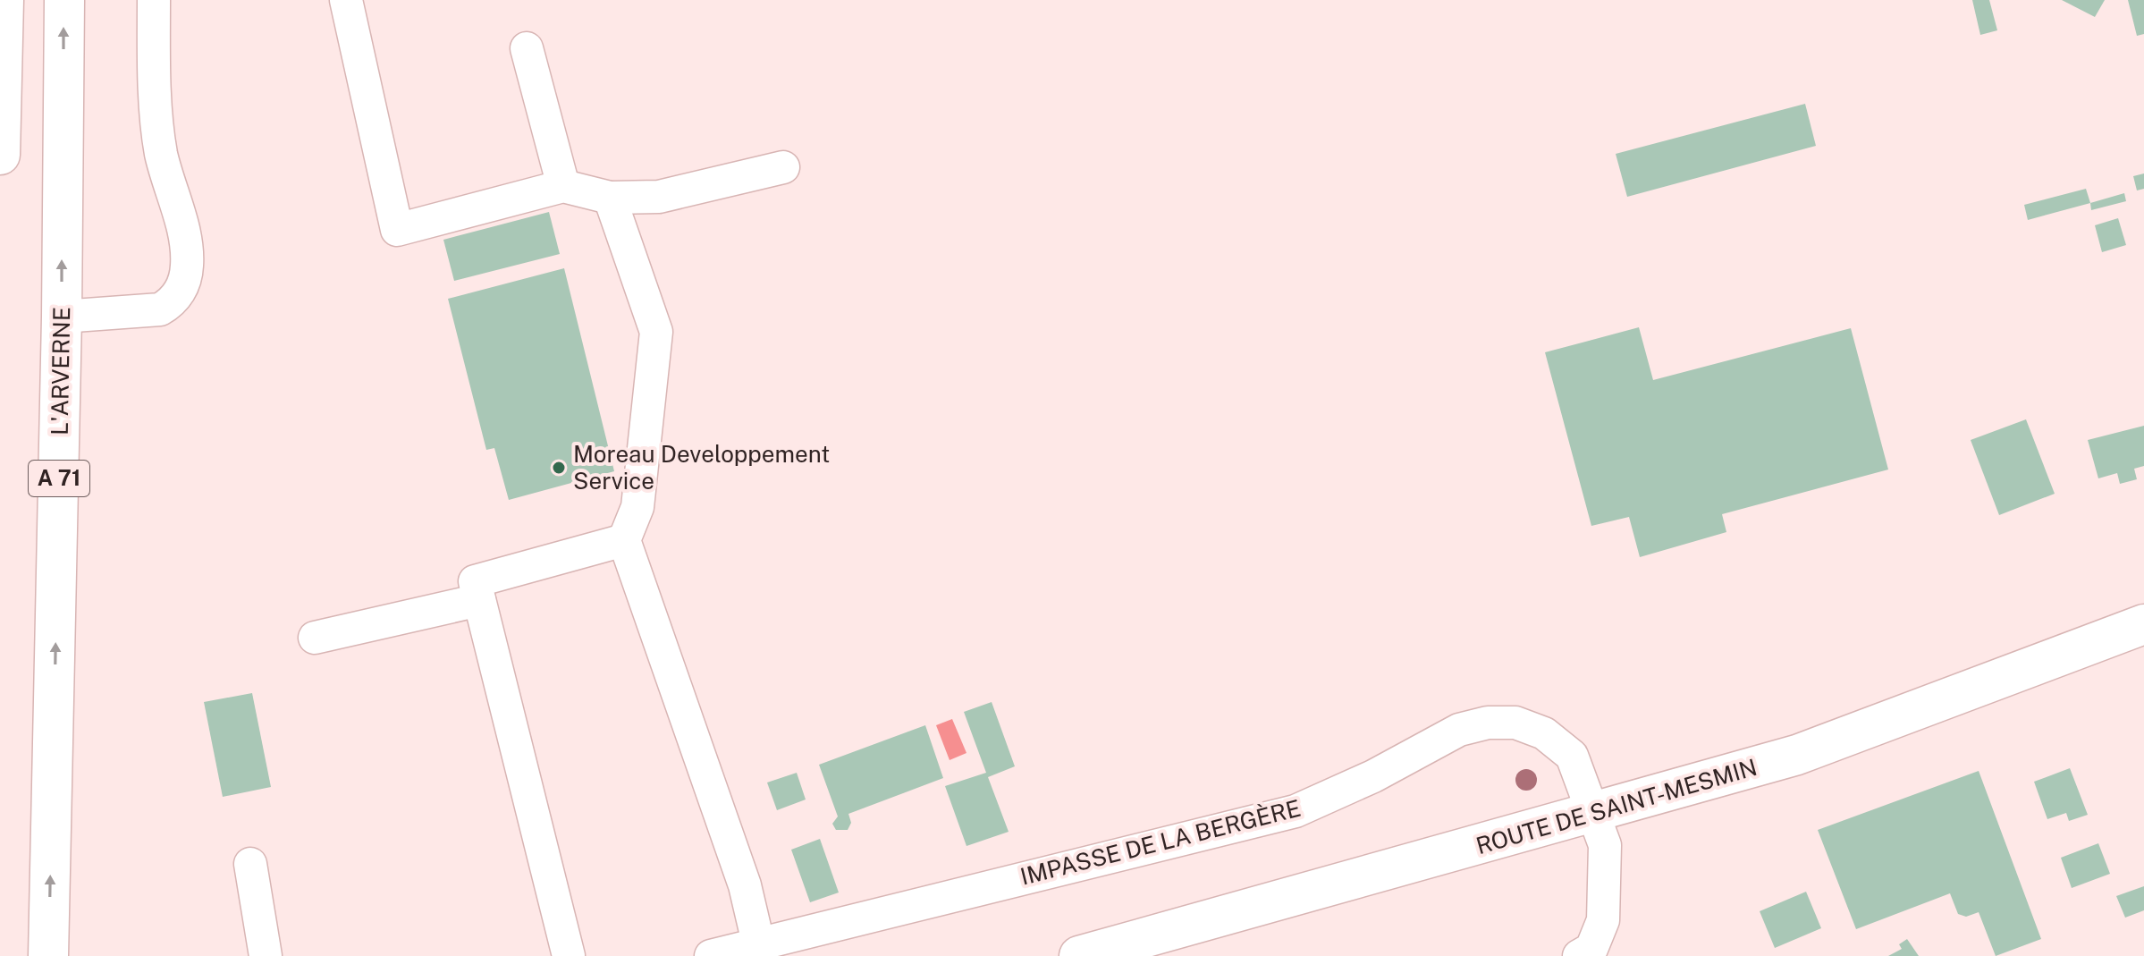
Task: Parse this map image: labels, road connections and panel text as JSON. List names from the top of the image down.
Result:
{
  "streets": {
    "main road": ["L'ARVERNE", "A 71", "ROUTE DE SAINT-MESMIN"],
    "street": ["IMPASSE DE LA BERGÈRE"]
  },
  "crossings": [
    ["ROUTE DE SAINT-MESMIN", "IMPASSE DE LA BERGÈRE"]
  ],
  "one_way": ["L'ARVERNE"],
  "places": ["Moreau Developpement Service"]
}
